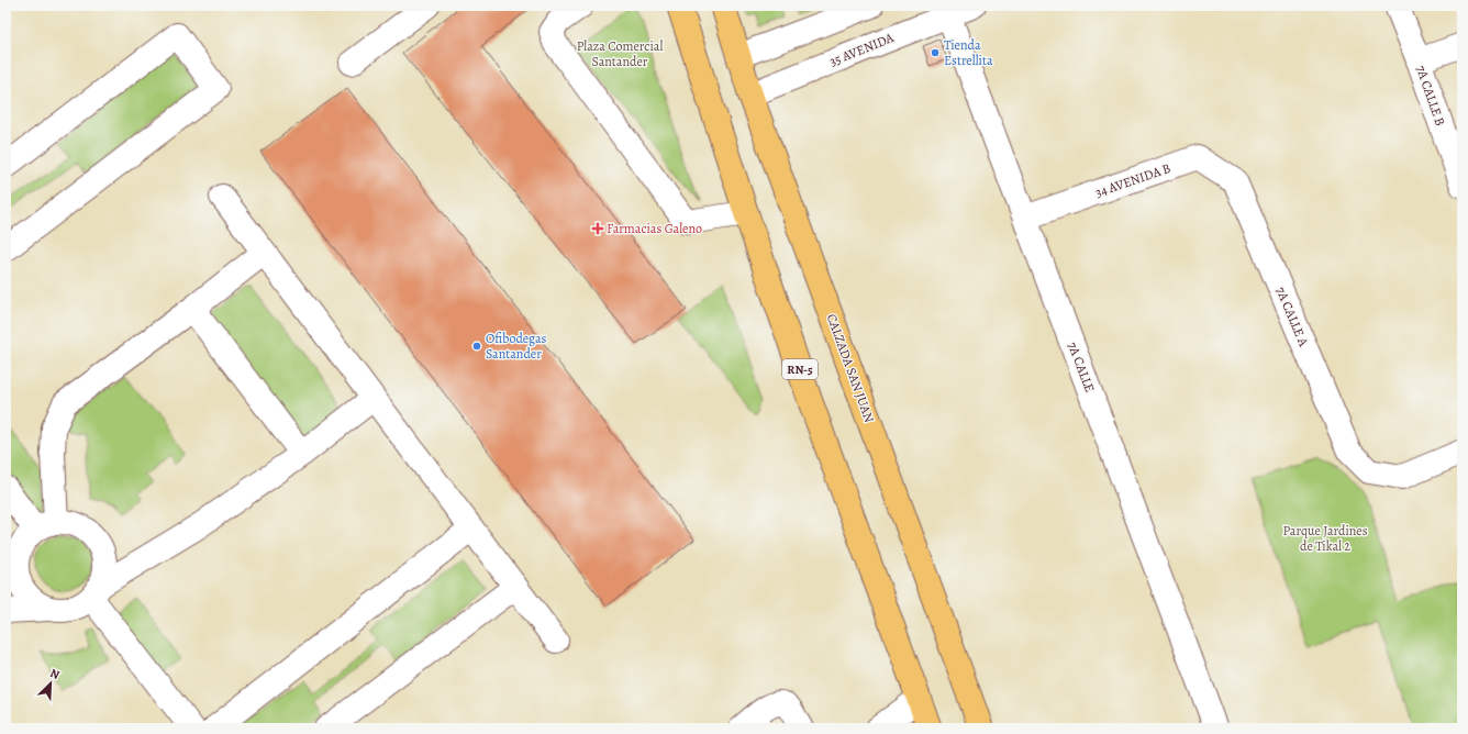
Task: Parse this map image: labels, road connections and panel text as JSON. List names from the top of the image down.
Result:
{
  "streets": {
    "main road": ["CALZADA SAN JUAN", "RN-5"],
    "street": [
      "35 AVENIDA",
      "7A CALLE B",
      "34 AVENIDA B",
      "7A CALLE A",
      "7A CALLE"
    ]
  },
  "crossings": [
    ["35 AVENIDA", "7A CALLE"],
    ["35 AVENIDA", "CALZADA SAN JUAN"],
    ["34 AVENIDA B", "7A CALLE A"],
    ["34 AVENIDA B", "7A CALLE"]
  ],
  "parks": ["Plaza Comercial Santander", "Parque Jardines de Tikal 2"],
  "places": {
    "other": ["Tienda Estrellita", "Ofibodegas Santander"],
    "health": ["Farmacias Galeno"]
  },
  "north": "top right"
}
